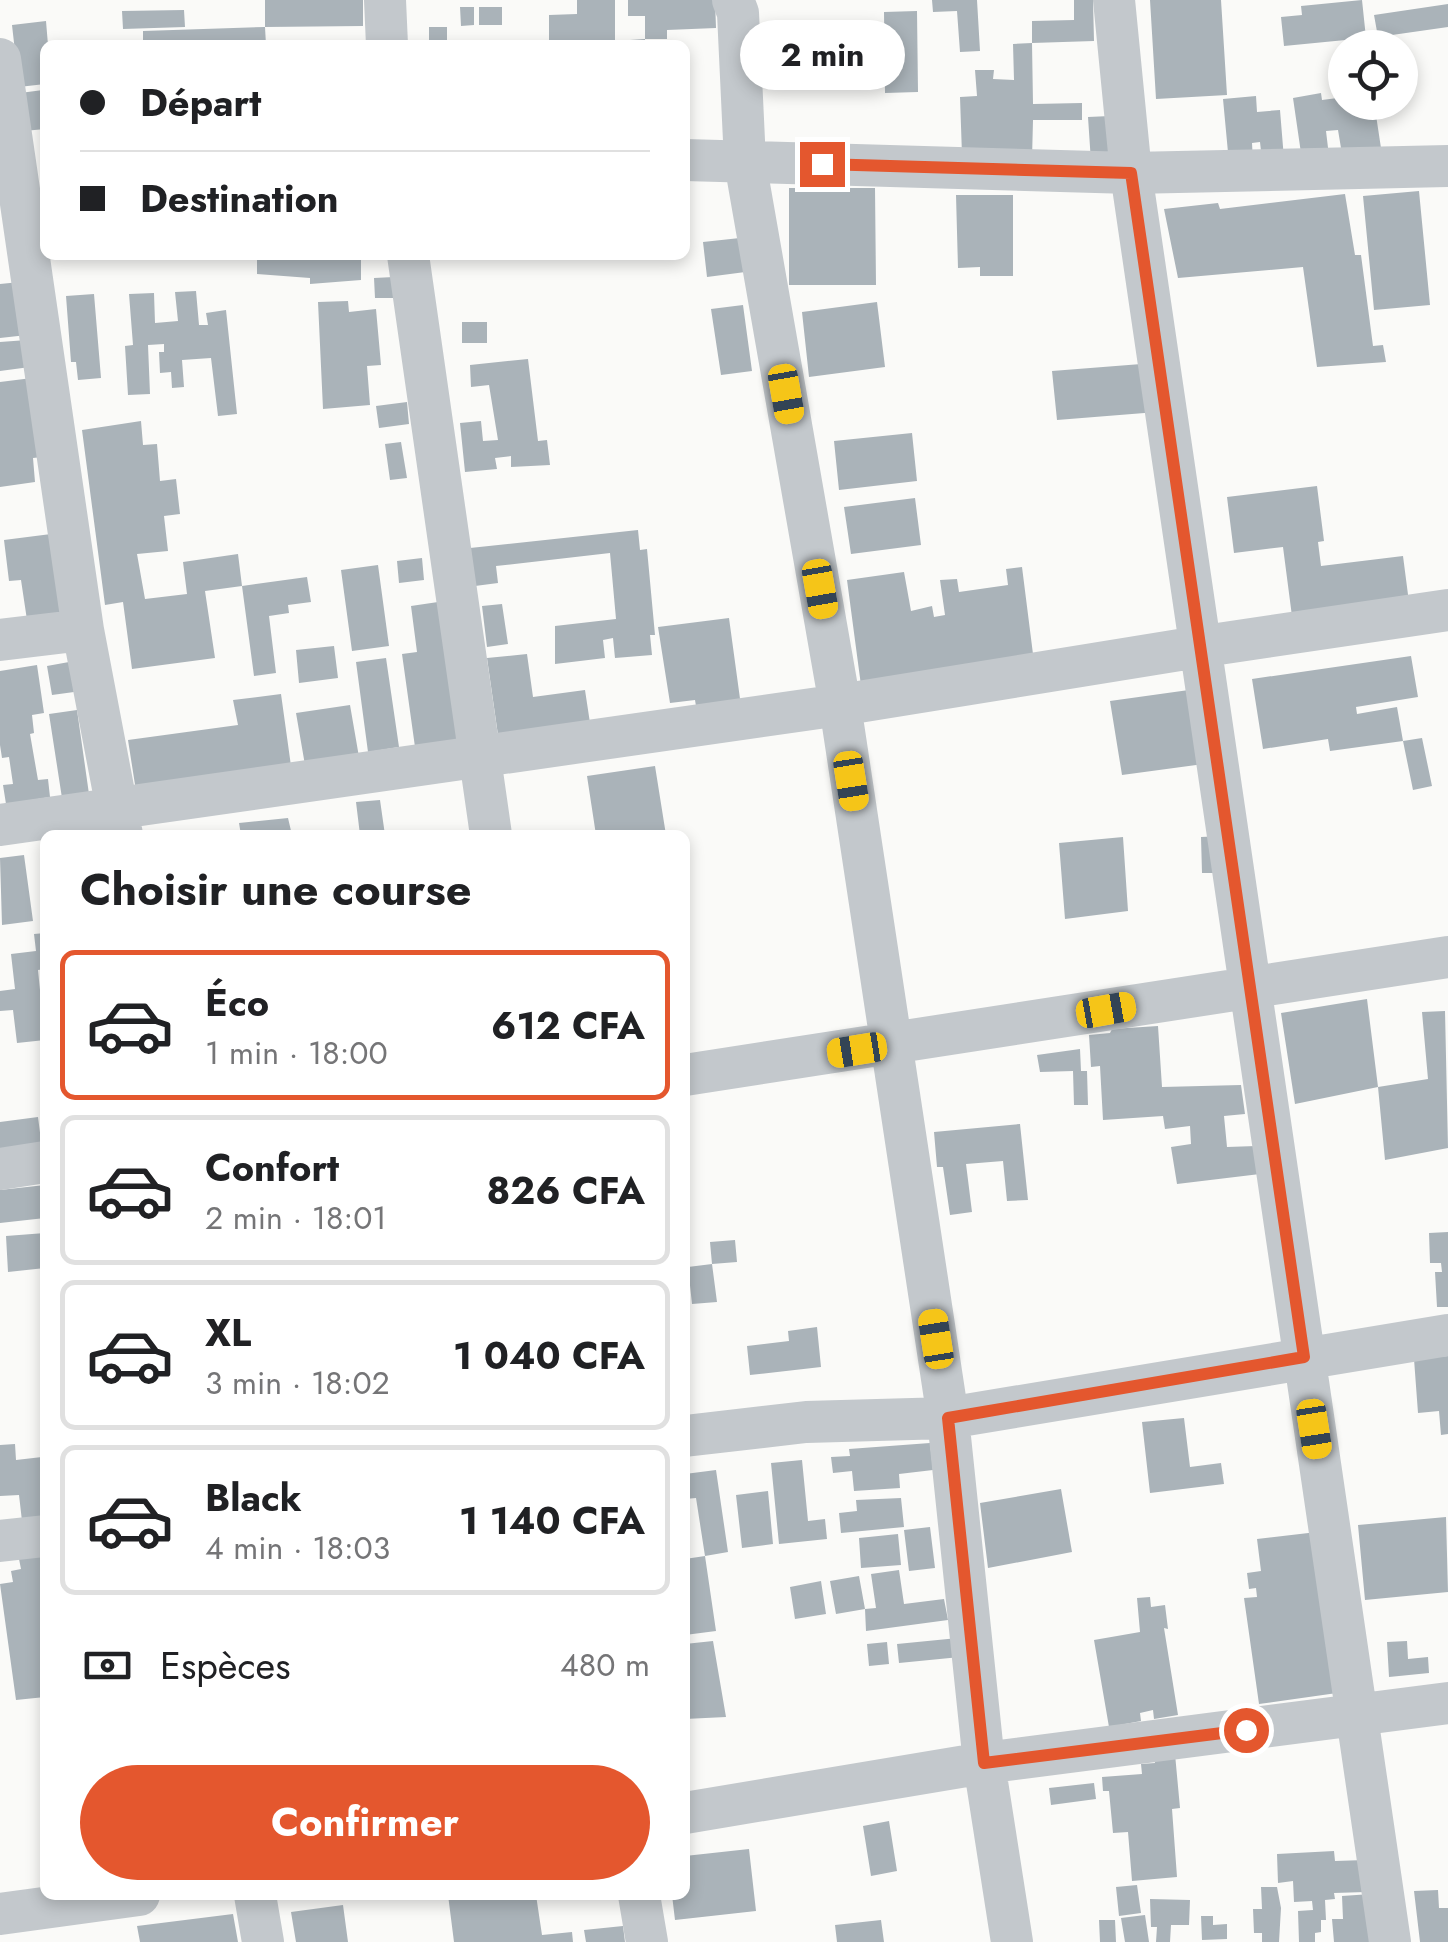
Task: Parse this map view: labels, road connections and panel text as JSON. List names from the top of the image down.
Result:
{
  "page": {
    "bubble": "2 min",
    "banner": ["Départ", "Destination"],
    "heading": "Choisir une course",
    "list": [
      {
        "name": "Éco",
        "note": "1 min · 18:00",
        "value": "612 CFA"
      },
      {
        "name": "Confort",
        "note": "2 min · 18:01",
        "value": "826 CFA"
      },
      {
        "name": "XL",
        "note": "3 min · 18:02",
        "value": "1 040 CFA"
      },
      {
        "name": "Black",
        "note": "4 min · 18:03",
        "value": "1 140 CFA"
      }
    ],
    "pay": ["Espèces", "480 m"],
    "buttons": "Confirmer"
  }
}
